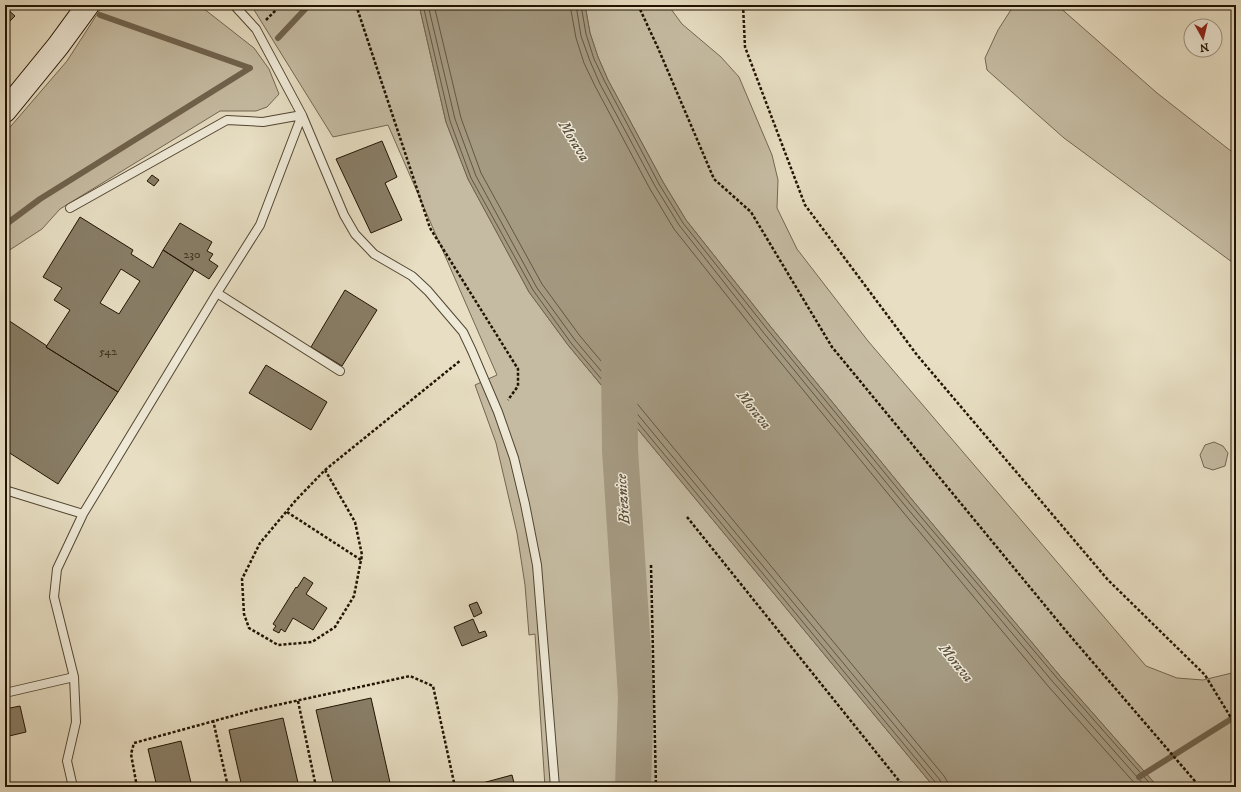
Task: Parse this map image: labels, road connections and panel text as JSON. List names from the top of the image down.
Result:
{
  "water": ["Morava", "Březnice"],
  "house_numbers": ["230", "542"],
  "north": "bottom"
}
